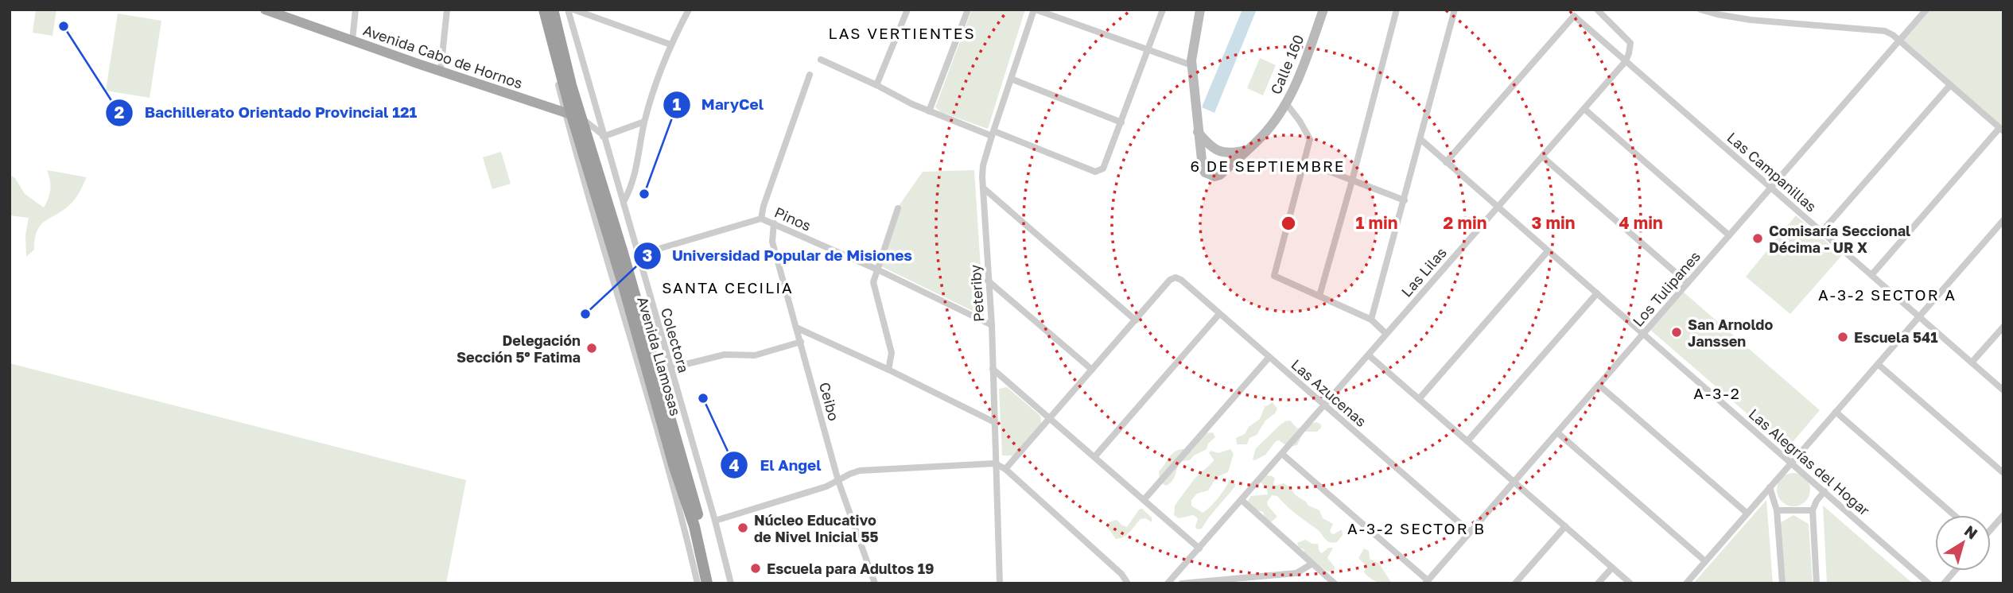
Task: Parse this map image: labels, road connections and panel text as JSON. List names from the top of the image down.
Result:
{
  "streets": {
    "highway": ["Avenida Llamosas"],
    "main road": ["Avenida Cabo de Hornos", "Calle 160"],
    "street": [
      "Las Campanillas",
      "Pinos",
      "Las Lilas",
      "Los Tulipanes",
      "Peteriby",
      "Colectora",
      "Las Azucenas",
      "Ceibo",
      "Las Alegrías del Hogar"
    ]
  },
  "crossings": [
    ["Avenida Cabo de Hornos", "Avenida Llamosas"],
    ["Las Campanillas", "Las Lilas"],
    ["Las Campanillas", "Los Tulipanes"],
    ["Las Campanillas", "Las Alegrías del Hogar"],
    ["Pinos", "Peteriby"],
    ["Pinos", "Colectora"],
    ["Pinos", "Ceibo"],
    ["Las Lilas", "Las Azucenas"],
    ["Las Lilas", "Las Alegrías del Hogar"],
    ["Los Tulipanes", "Las Azucenas"],
    ["Los Tulipanes", "Las Alegrías del Hogar"]
  ],
  "districts": [
    "LAS VERTIENTES",
    "6 DE SEPTIEMBRE",
    "SANTA CECILIA",
    "A-3-2 SECTOR A",
    "A-3-2",
    "A-3-2 SECTOR B"
  ],
  "places": [
    "Bachillerato Orientado Provincial 121",
    "MaryCel",
    "Comisaría Seccional Décima - UR X",
    "Universidad Popular de Misiones",
    "San Arnoldo Janssen",
    "Escuela 541",
    "Delegación Sección 5º Fatima",
    "El Angel",
    "Núcleo Educativo de Nivel Inicial 55",
    "Escuela para Adultos 19"
  ],
  "north": "top right",
  "rings": [
    "1 min",
    "2 min",
    "3 min",
    "4 min"
  ]
}
